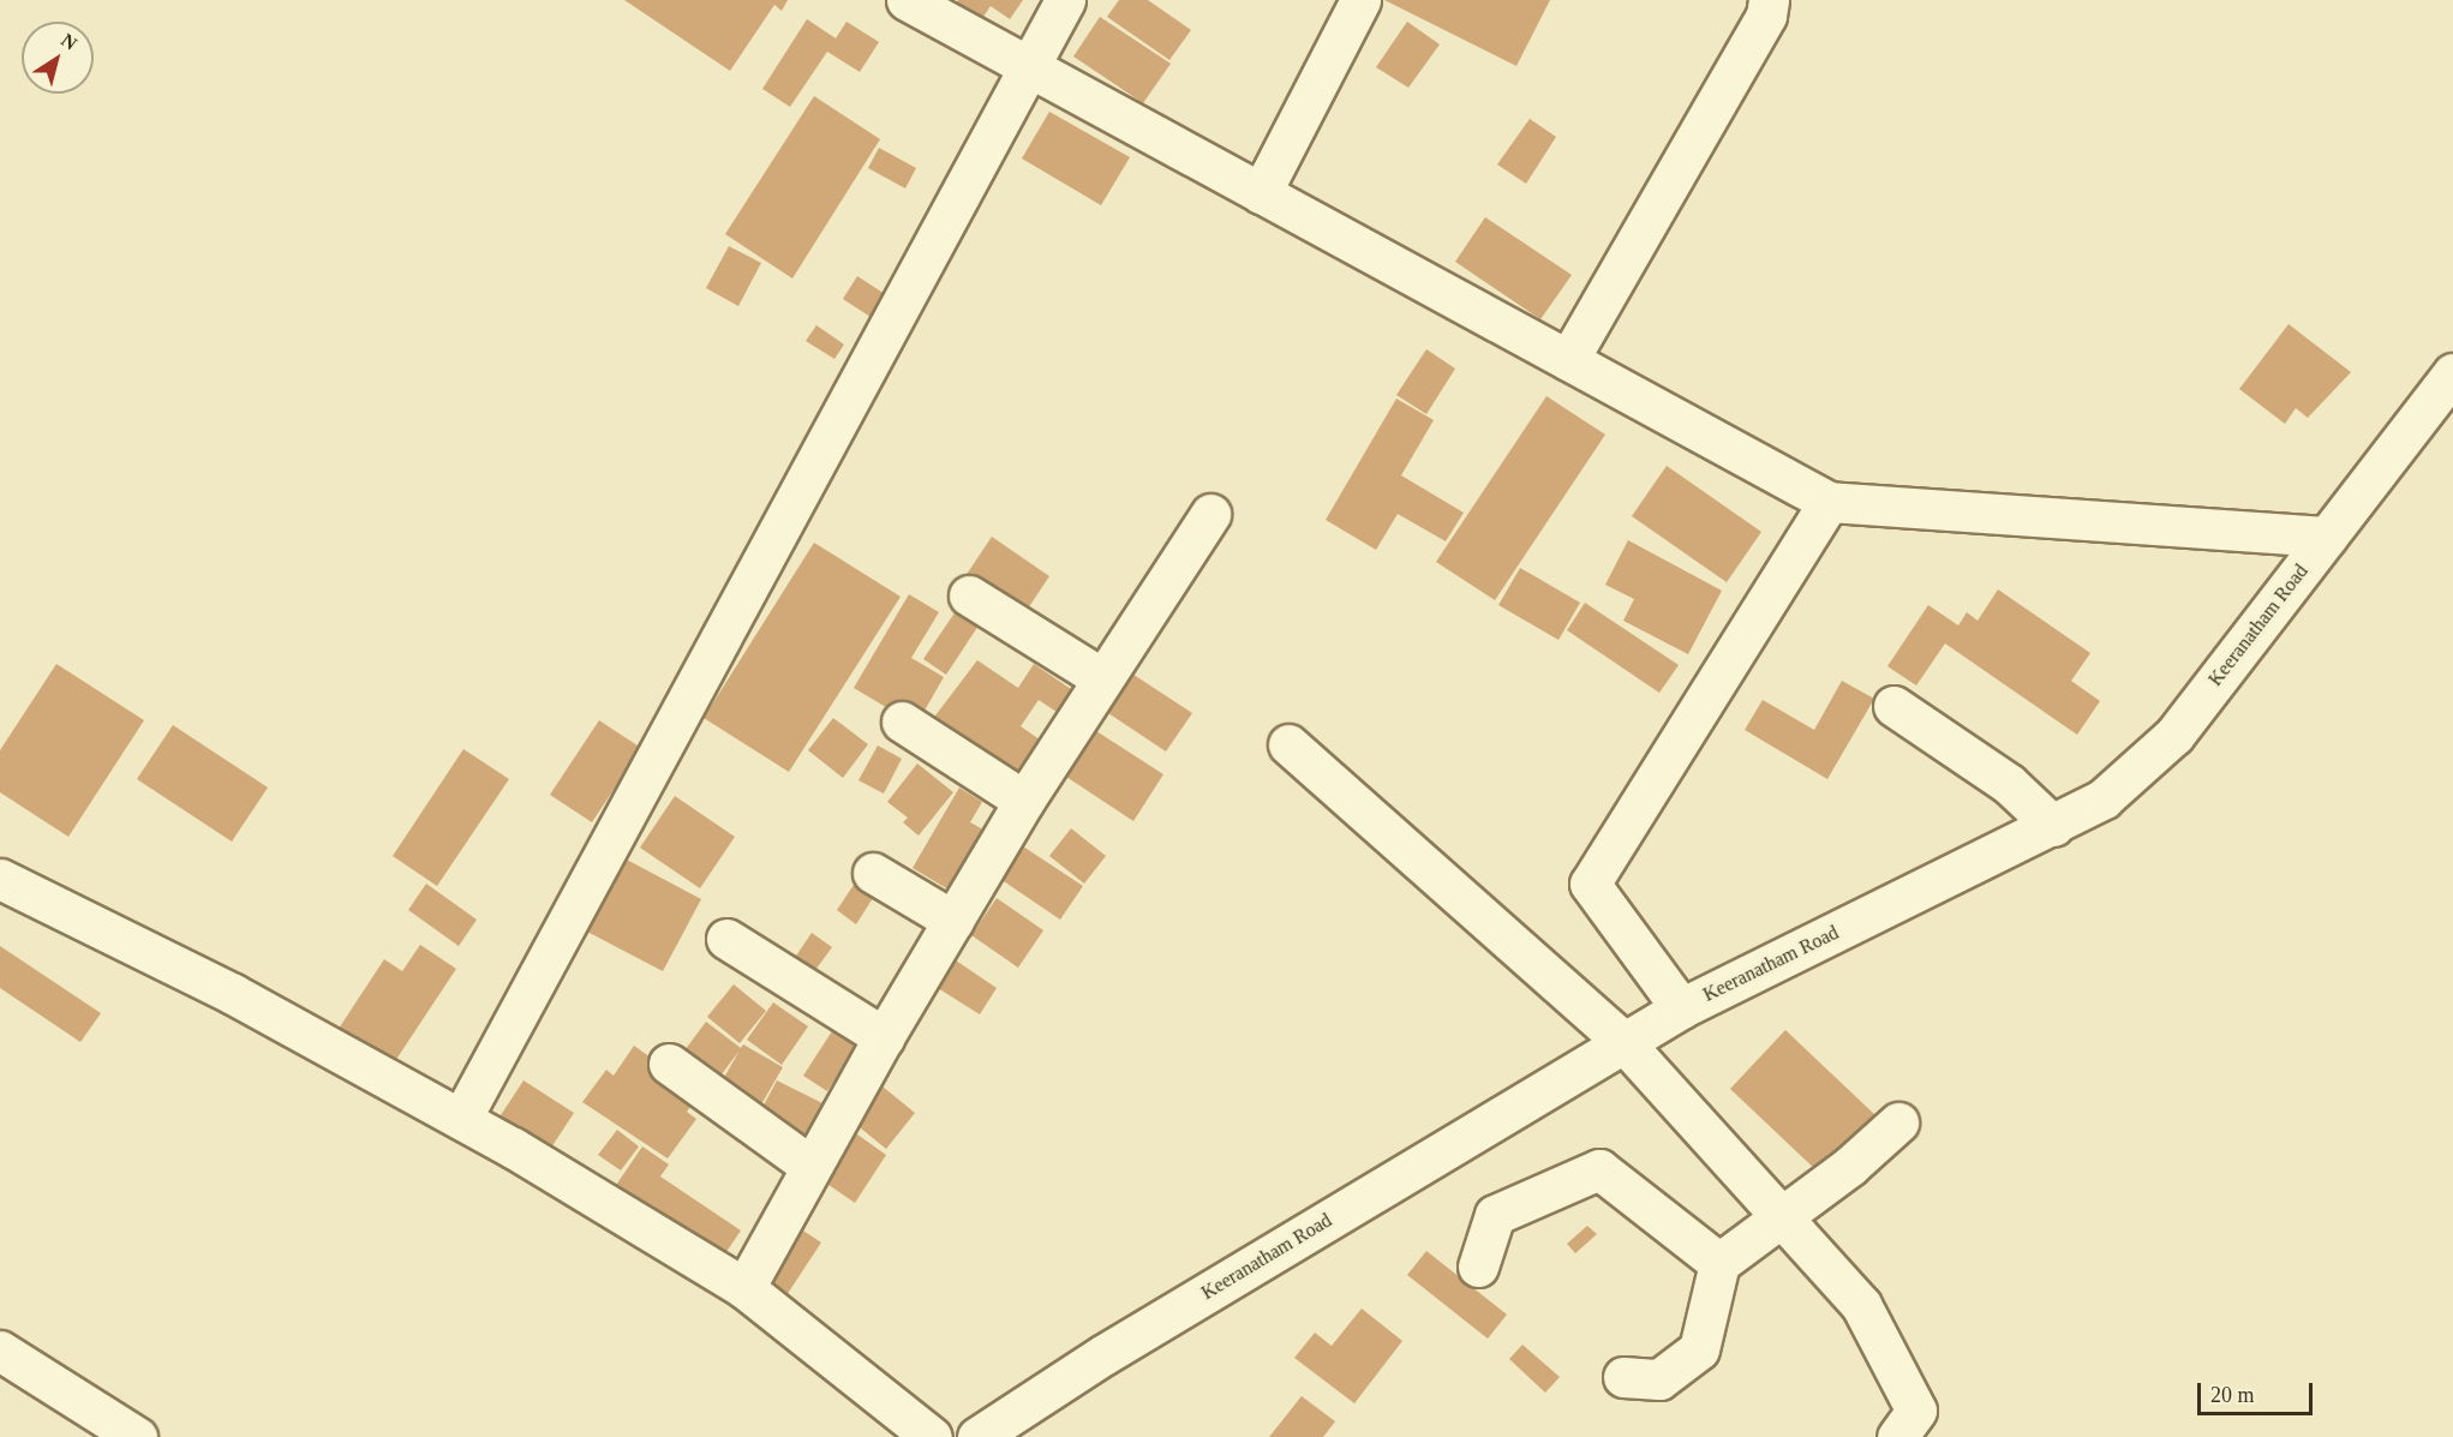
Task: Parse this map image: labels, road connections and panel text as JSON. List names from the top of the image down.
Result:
{
  "streets": {
    "street": ["Keeranatham Road"]
  },
  "scale_bar": "20 m",
  "north": "top right"
}
